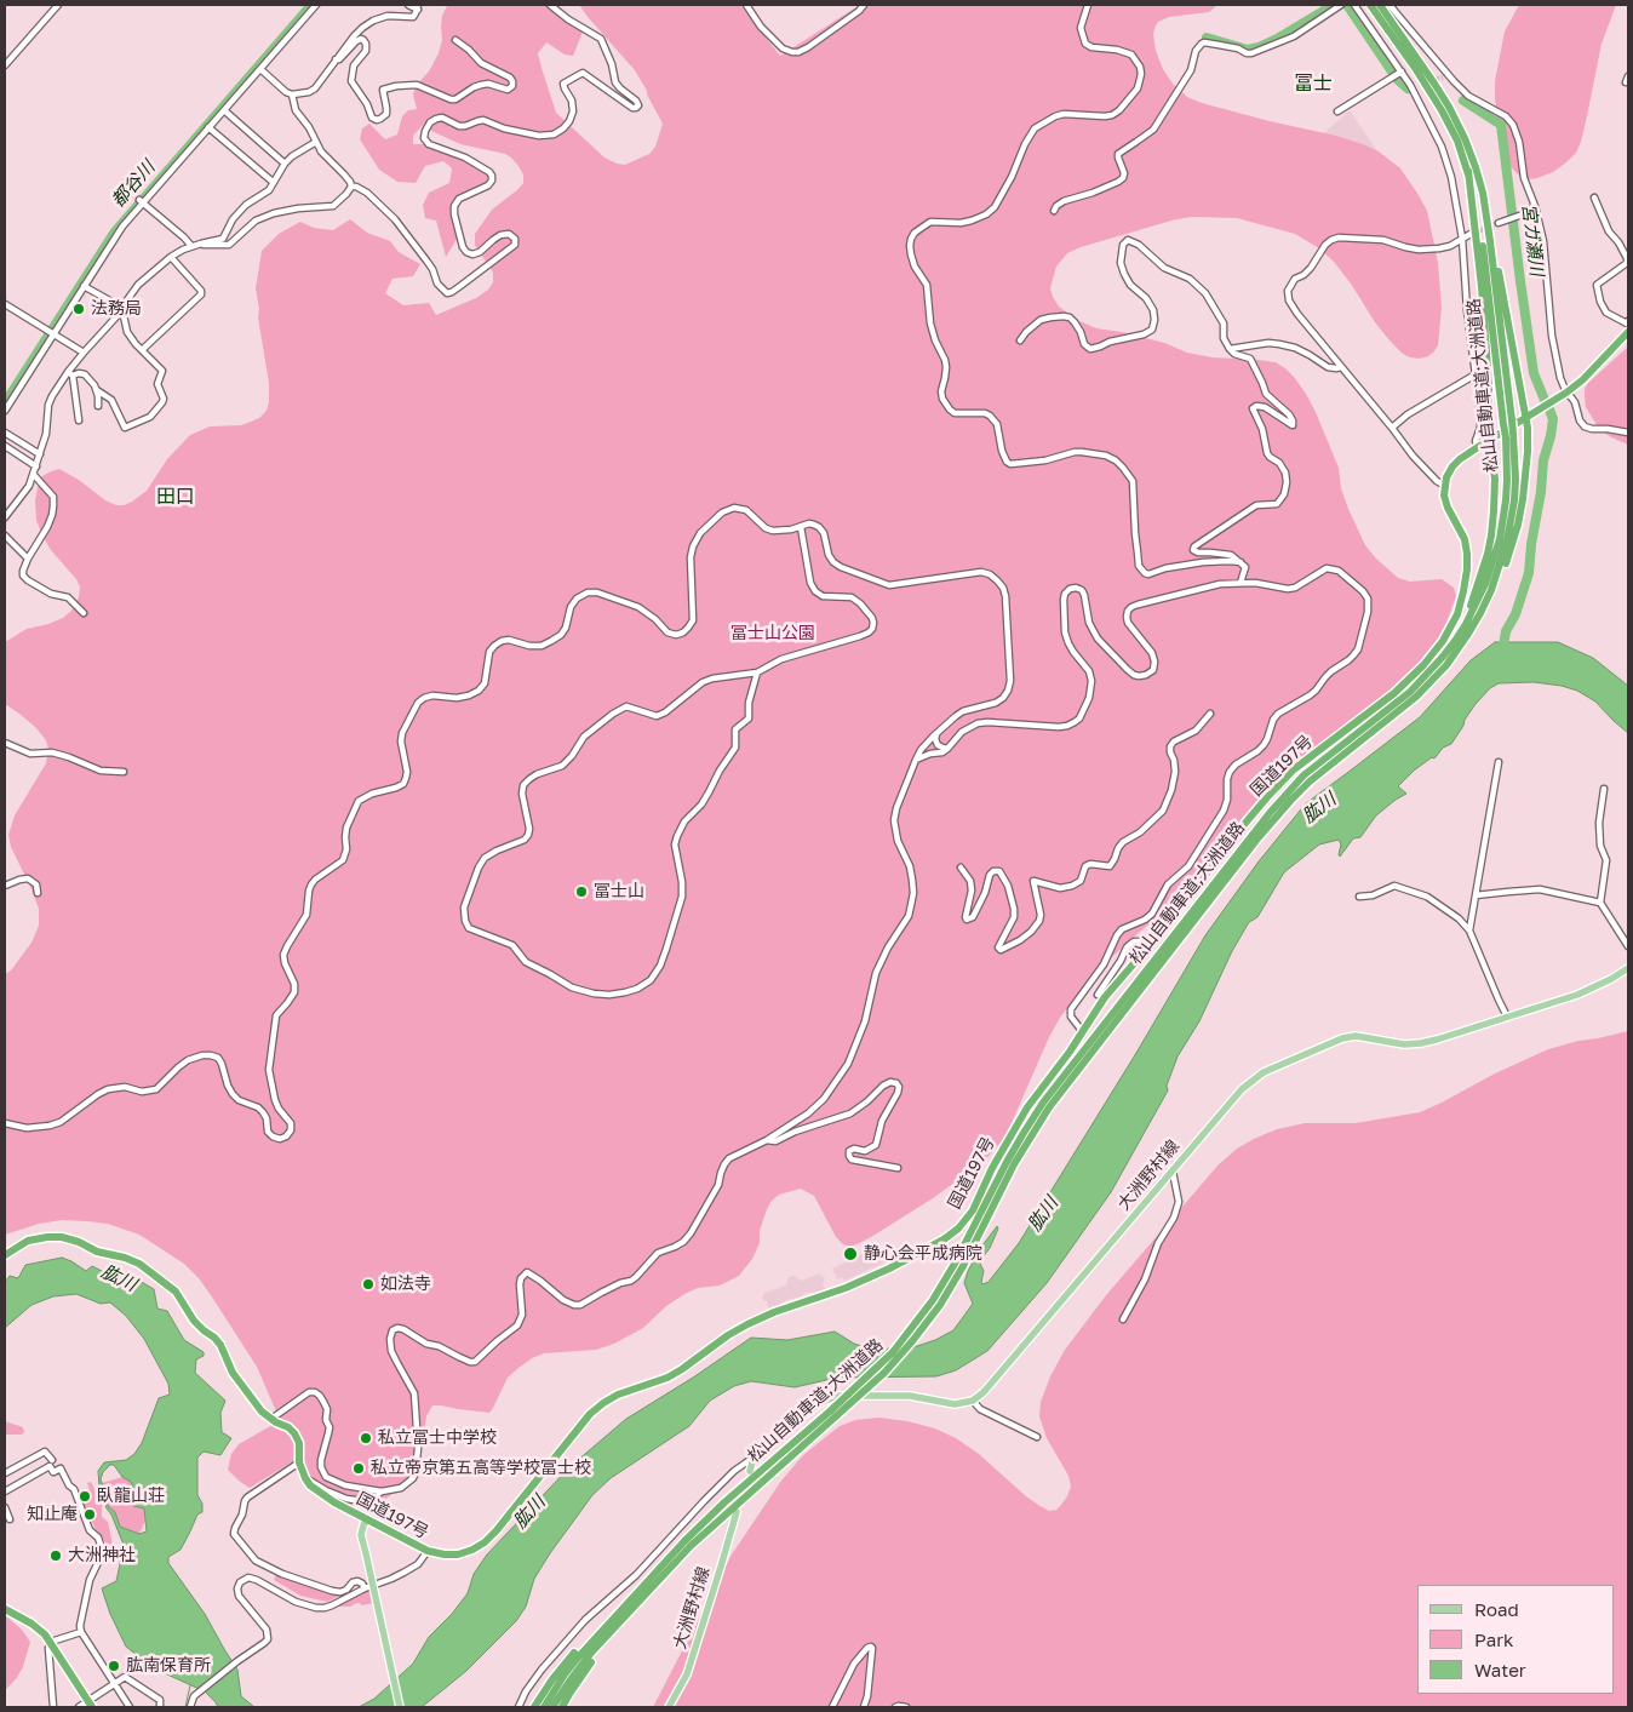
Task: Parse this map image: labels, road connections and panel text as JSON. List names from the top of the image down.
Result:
{
  "streets": {
    "highway": ["松山自動車道;大洲道路", "国道197号"],
    "main road": ["大洲野村線"]
  },
  "districts": ["冨士", "田口"],
  "water": ["都谷川", "宮ガ瀬川", "肱川"],
  "parks": ["冨士山公園"],
  "places": [
    "法務局",
    "冨士山",
    "静心会平成病院",
    "如法寺",
    "私立冨士中学校",
    "私立帝京第五高等学校冨士校",
    "臥龍山荘",
    "知止庵",
    "大洲神社",
    "肱南保育所"
  ],
  "legend": ["Road", "Park", "Water"]
}
